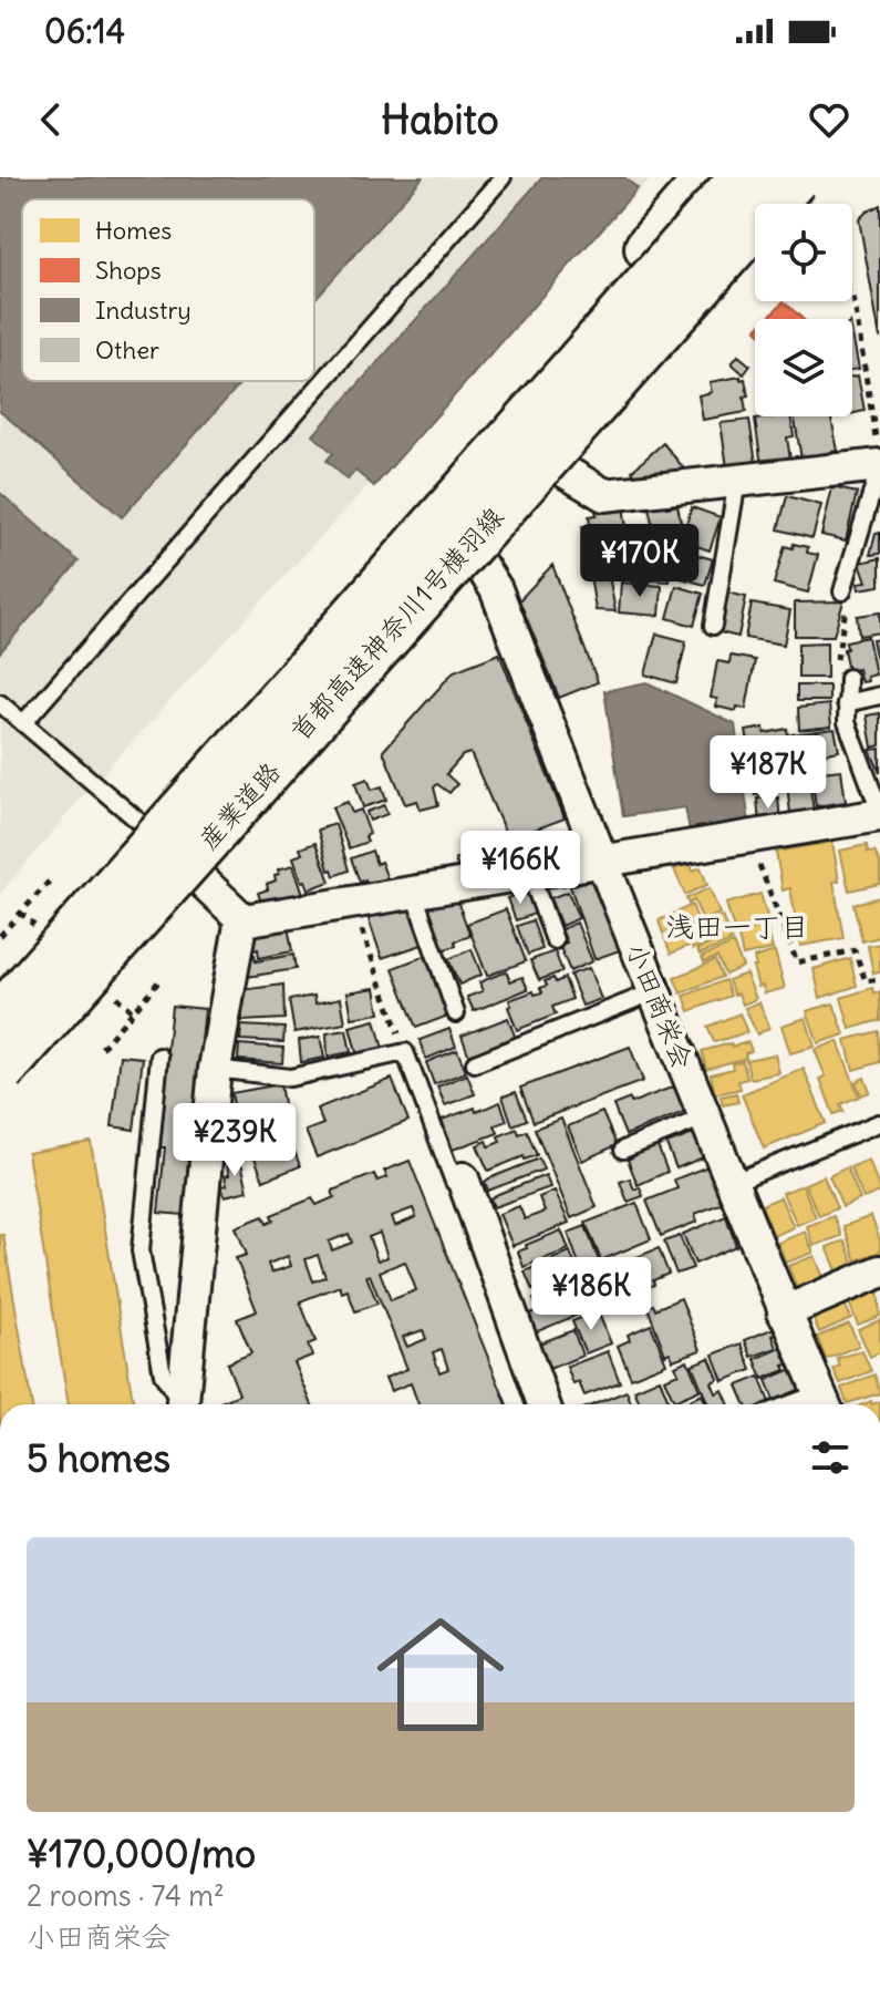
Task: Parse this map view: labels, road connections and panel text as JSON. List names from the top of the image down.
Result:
{
  "streets": {
    "main road": ["首都高速神奈川1号横羽線", "産業道路"],
    "street": ["小田商栄会"]
  },
  "crossings": [
    ["産業道路", "小田商栄会"]
  ],
  "districts": ["浅田一丁目"],
  "legend": [
    "Homes",
    "Shops",
    "Industry",
    "Other"
  ],
  "page": {
    "status": "06:14",
    "header": "Habito",
    "price": [
      "¥170K",
      "¥187K",
      "¥166K",
      "¥239K",
      "¥186K"
    ],
    "heading": "5 homes",
    "list": [
      {
        "name": "¥170,000/mo",
        "note": "2 rooms · 74 m² · 小田商栄会"
      }
    ]
  }
}
